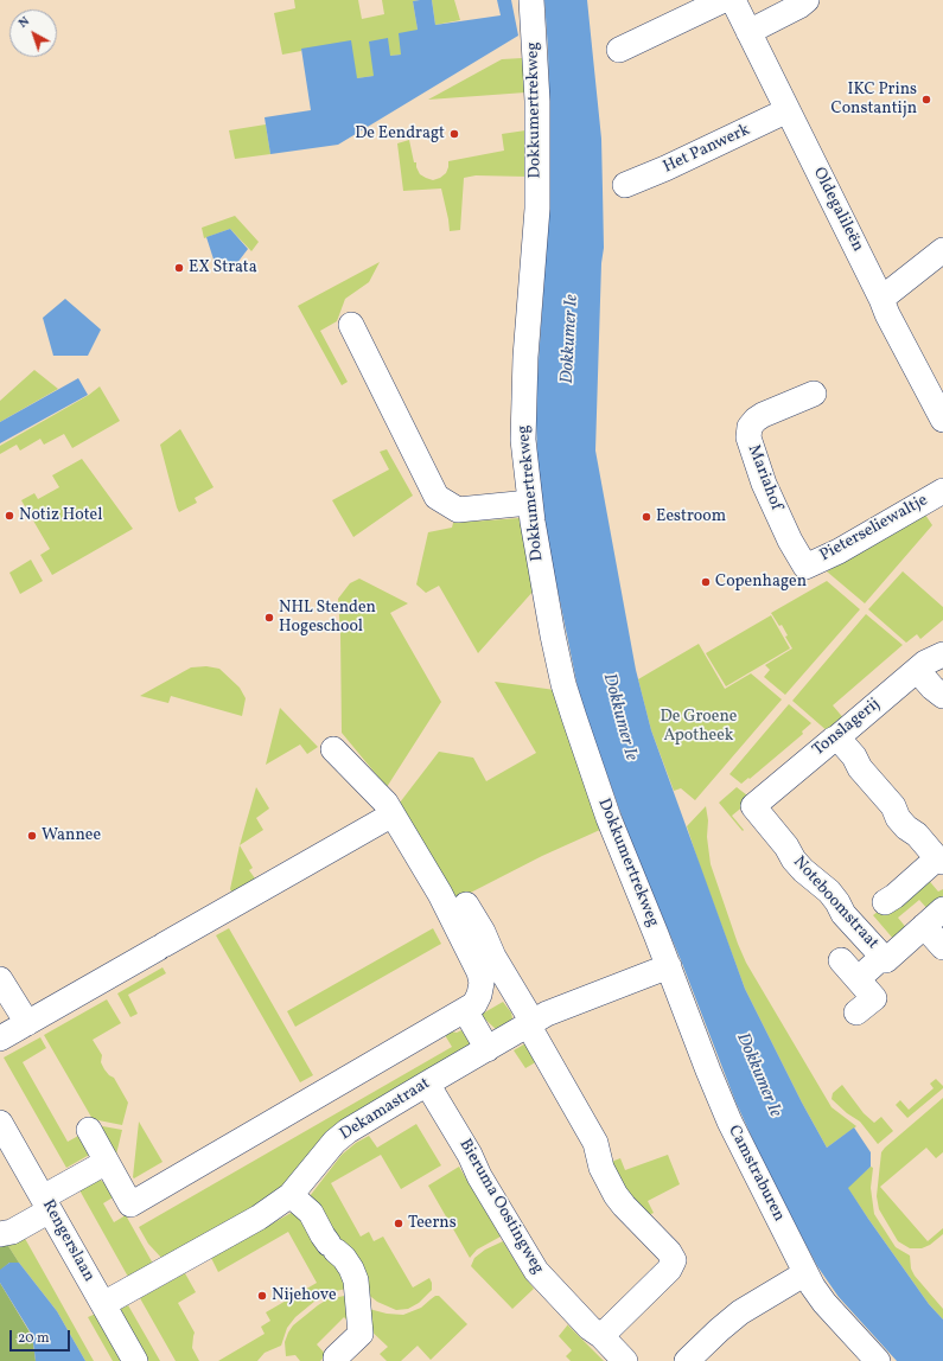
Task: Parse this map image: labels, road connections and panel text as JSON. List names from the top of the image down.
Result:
{
  "streets": {
    "street": [
      "Dokkumertrekweg",
      "Het Panwerk",
      "Oldegalileën",
      "Mariahof",
      "Pieterseliewaltje",
      "Tonslagerij",
      "Noteboomstraat",
      "Dekamastraat",
      "Camstraburen",
      "Bieruma Oostingweg",
      "Rengerslaan"
    ]
  },
  "crossings": [
    ["Dokkumertrekweg", "Dekamastraat"],
    ["Dokkumertrekweg", "Camstraburen"],
    ["Het Panwerk", "Oldegalileën"],
    ["Mariahof", "Pieterseliewaltje"],
    ["Tonslagerij", "Noteboomstraat"],
    ["Dekamastraat", "Camstraburen"],
    ["Dekamastraat", "Bieruma Oostingweg"],
    ["Dekamastraat", "Rengerslaan"]
  ],
  "water": ["Dokkumer Ie"],
  "parks": ["De Groene Apotheek"],
  "places": [
    "IKC Prins Constantijn",
    "De Eendragt",
    "EX Strata",
    "Notiz Hotel",
    "Eestroom",
    "Copenhagen",
    "NHL Stenden Hogeschool",
    "Wannee",
    "Teerns",
    "Nijehove"
  ],
  "scale_bar": "20 m",
  "north": "top left"
}
